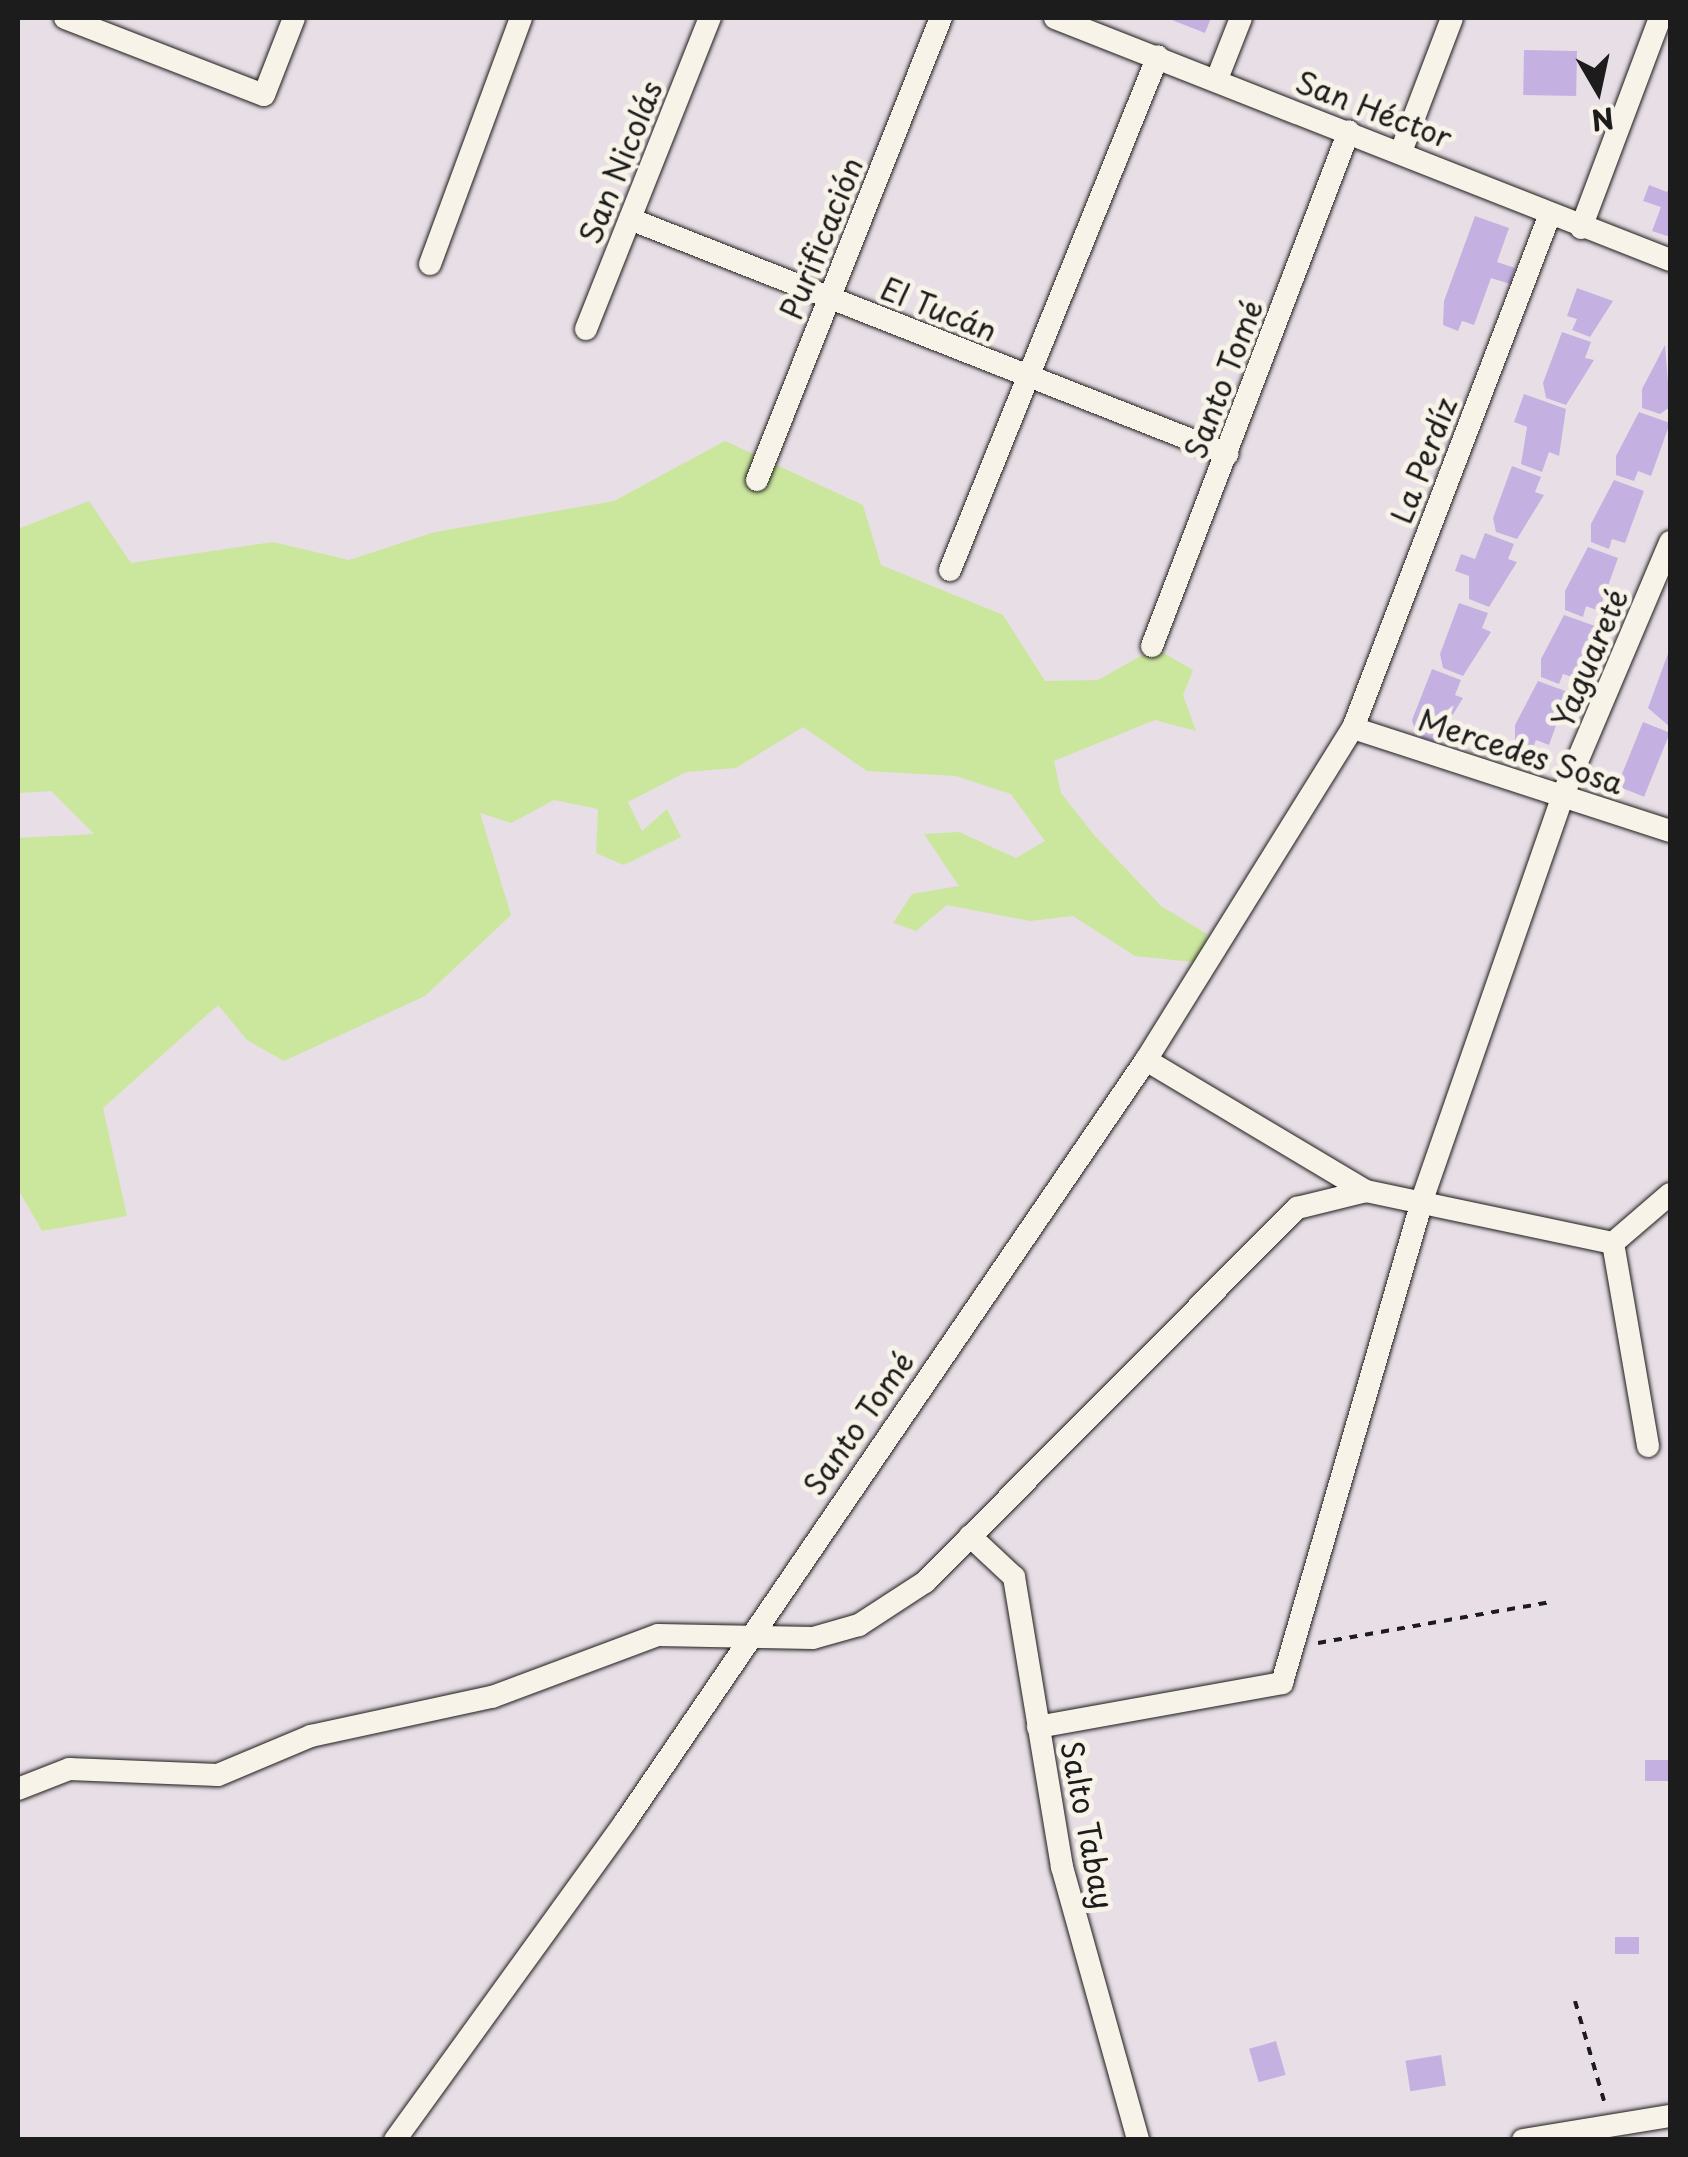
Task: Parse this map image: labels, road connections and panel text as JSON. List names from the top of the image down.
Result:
{
  "streets": {
    "street": [
      "San Héctor",
      "San Nicolás",
      "Purificación",
      "El Tucán",
      "Santo Tomé",
      "La Perdíz",
      "Yaguareté",
      "Mercedes Sosa",
      "Salto Tabay"
    ]
  },
  "crossings": [
    ["San Héctor", "Santo Tomé"],
    ["San Héctor", "La Perdíz"],
    ["San Nicolás", "El Tucán"],
    ["Purificación", "El Tucán"],
    ["El Tucán", "Santo Tomé"],
    ["Santo Tomé", "La Perdíz"],
    ["Santo Tomé", "Mercedes Sosa"],
    ["La Perdíz", "Mercedes Sosa"],
    ["Yaguareté", "Mercedes Sosa"],
    ["Yaguareté", "Salto Tabay"]
  ],
  "north": "bottom"
}
